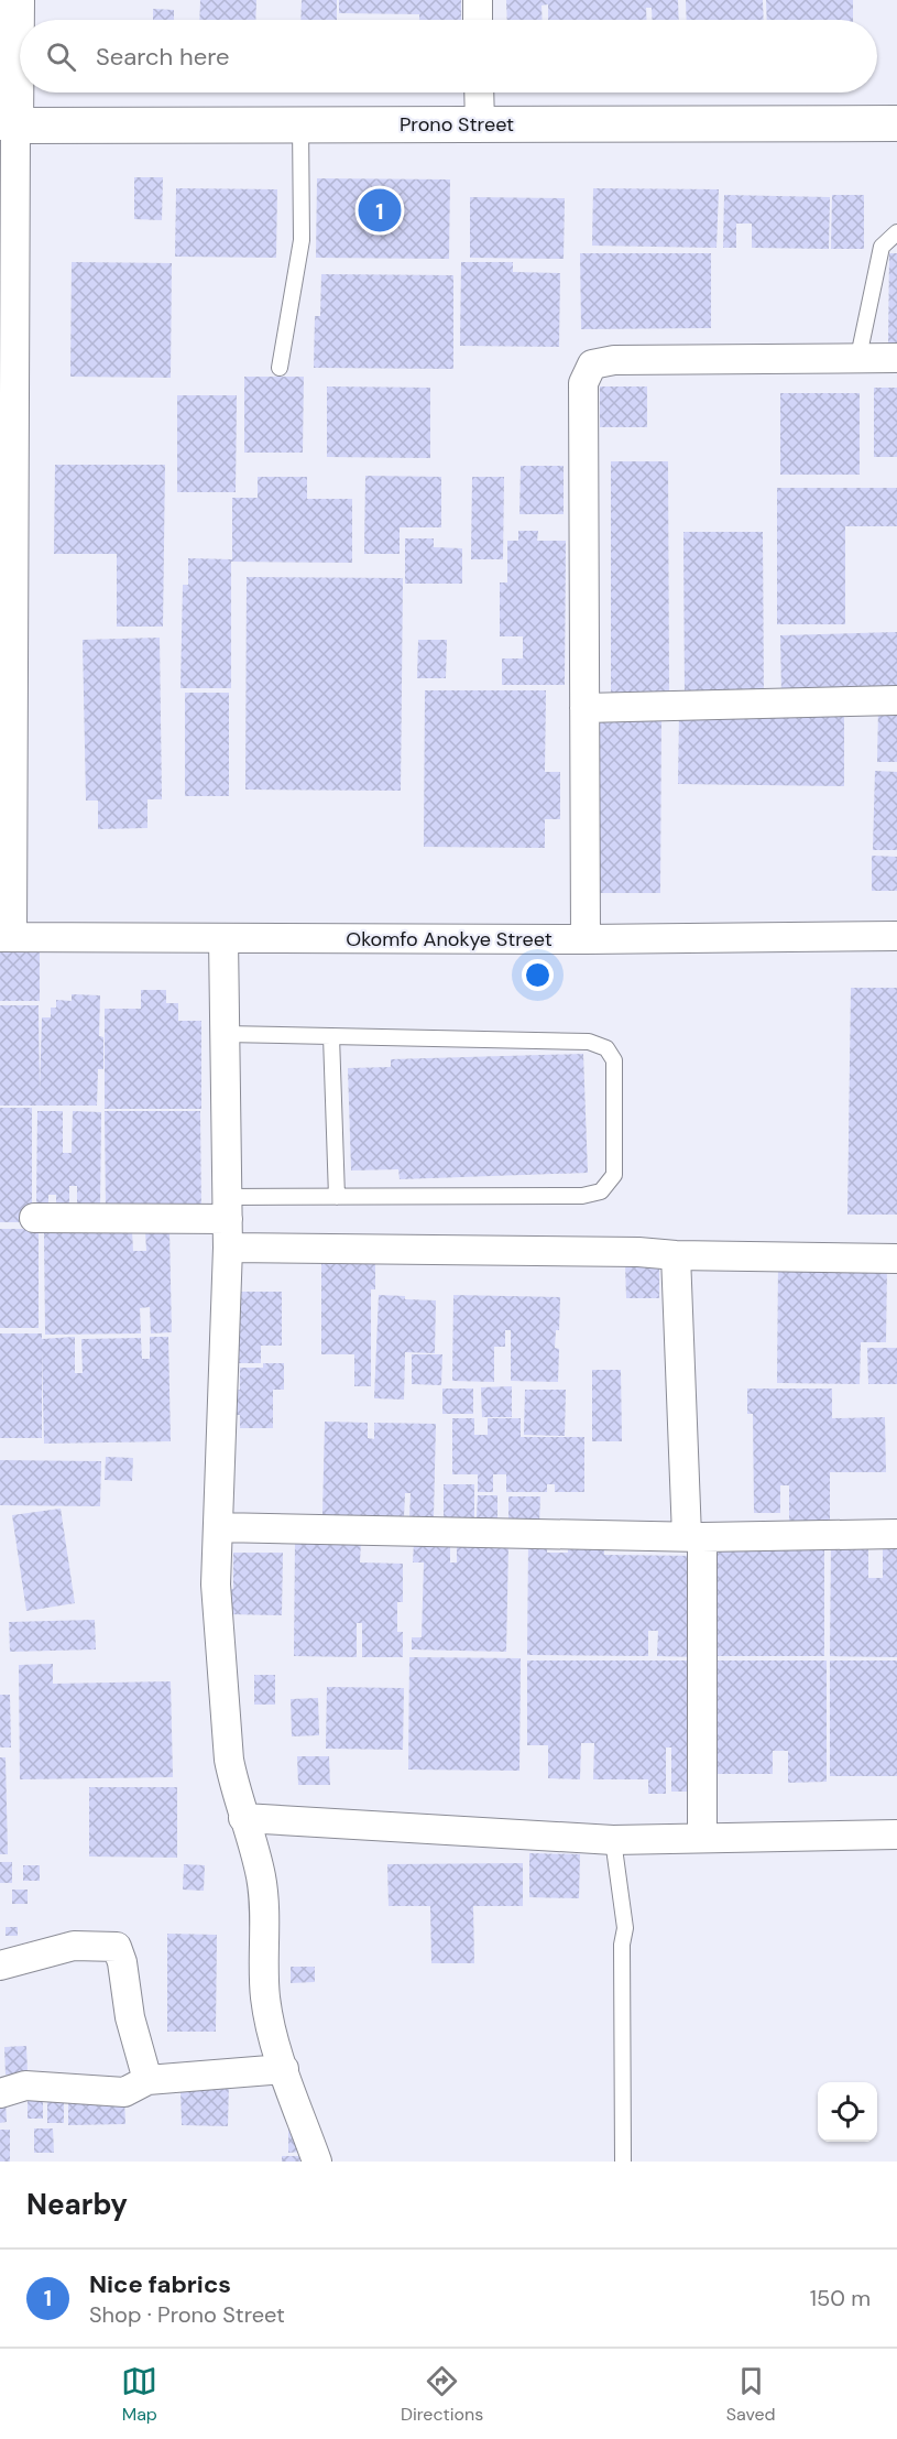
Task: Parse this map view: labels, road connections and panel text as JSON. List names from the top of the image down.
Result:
{
  "streets": {
    "street": ["Prono Street", "Okomfo Anokye Street"]
  },
  "page": {
    "search": "Search here",
    "pins": "1",
    "heading": "Nearby",
    "list": [
      {
        "mark": "1",
        "name": "Nice fabrics",
        "note": "Shop · Prono Street",
        "value": "150 m"
      }
    ],
    "nav": ["Map", "Directions", "Saved"]
  }
}
